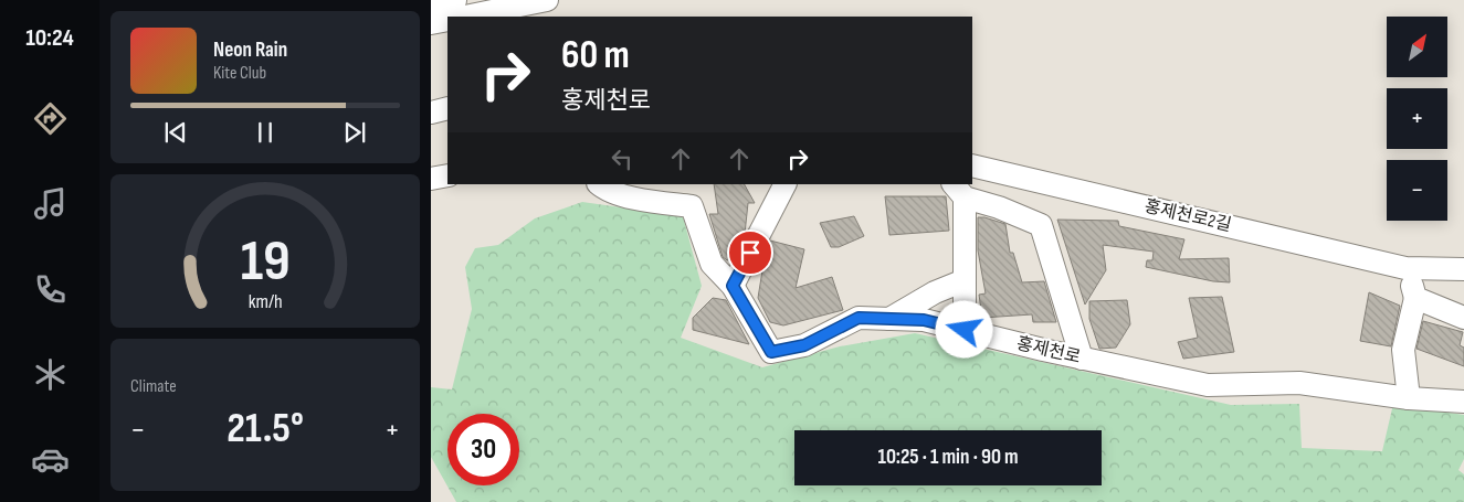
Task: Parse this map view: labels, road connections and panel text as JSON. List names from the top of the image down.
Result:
{
  "streets": {
    "street": ["홍제천로2길", "홍제천로"]
  },
  "north": "top right",
  "page": {
    "tabs": "10:24",
    "map_buttons": ["+", "−"],
    "turn": ["60 m", "홍제천로"],
    "song": ["Neon Rain", "Kite Club"],
    "tile": "Climate",
    "heat": ["−", "21.5°", "+"],
    "limit": "30",
    "trip": "10:25 · 1 min · 90 m",
    "gauge": ["19", "km/h"]
  }
}
